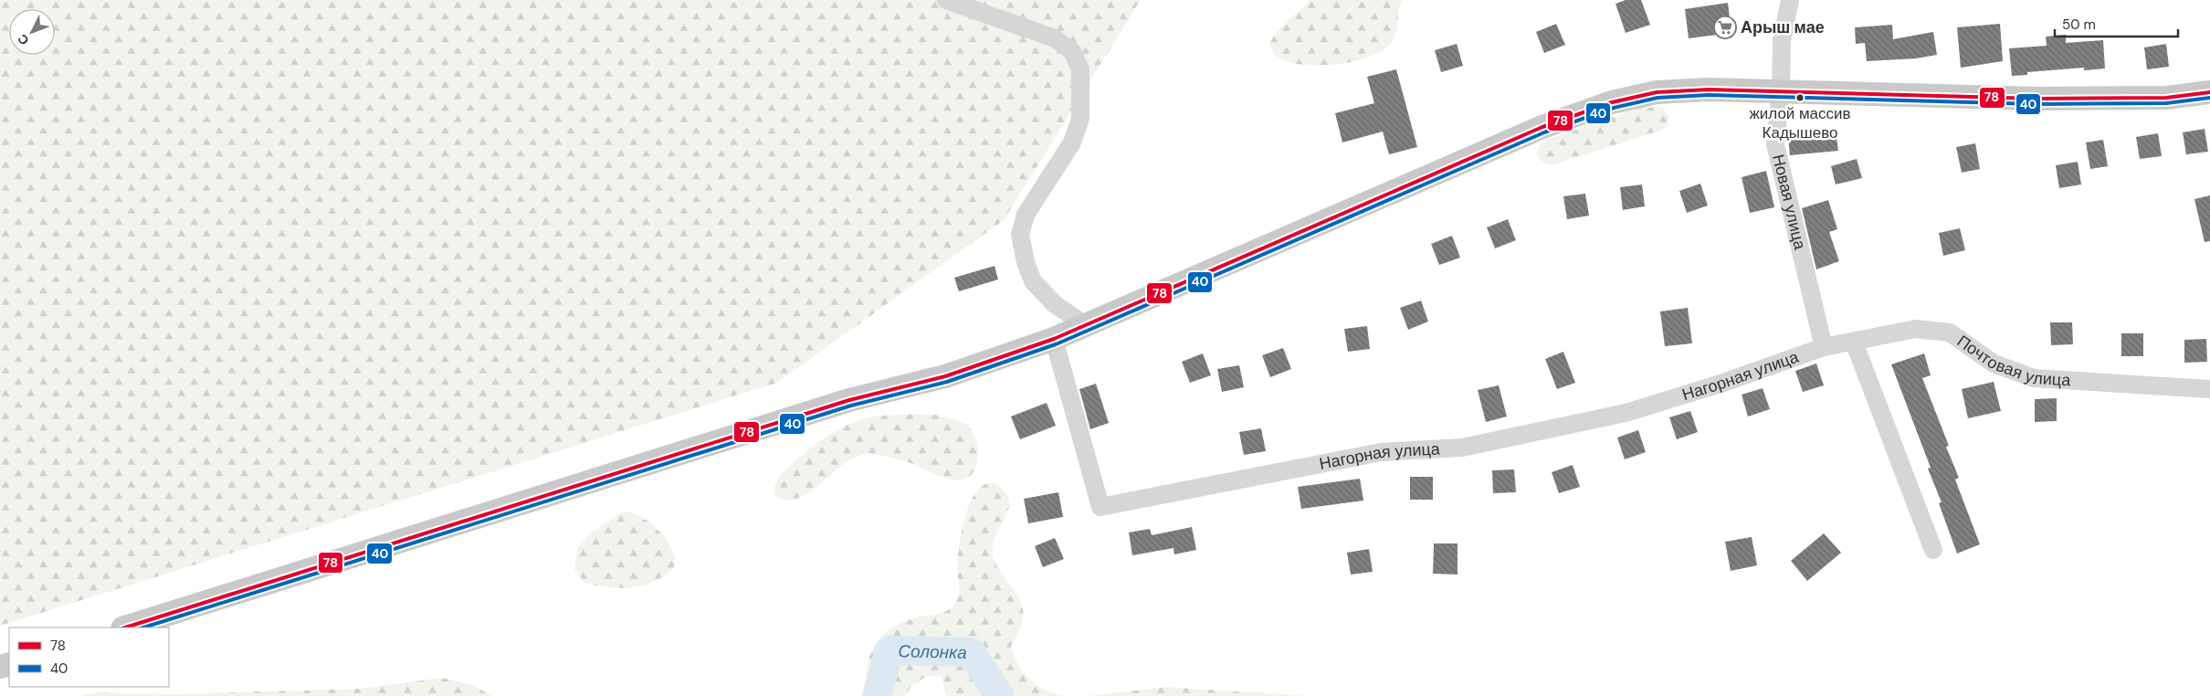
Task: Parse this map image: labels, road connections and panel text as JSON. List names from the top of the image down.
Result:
{
  "streets": {
    "street": ["Новая улица", "Почтовая улица", "Нагорная улица"]
  },
  "crossings": [
    ["Новая улица", "Почтовая улица"],
    ["Новая улица", "Нагорная улица"],
    ["Почтовая улица", "Нагорная улица"]
  ],
  "water": ["Солонка"],
  "places": {
    "supermarket": ["Арыш мае"],
    "other": ["жилой массив Кадышево"]
  },
  "lines": ["transit line 78", "transit line 40"],
  "legend": ["78", "40"],
  "scale_bar": "50 m",
  "north": "bottom left"
}
